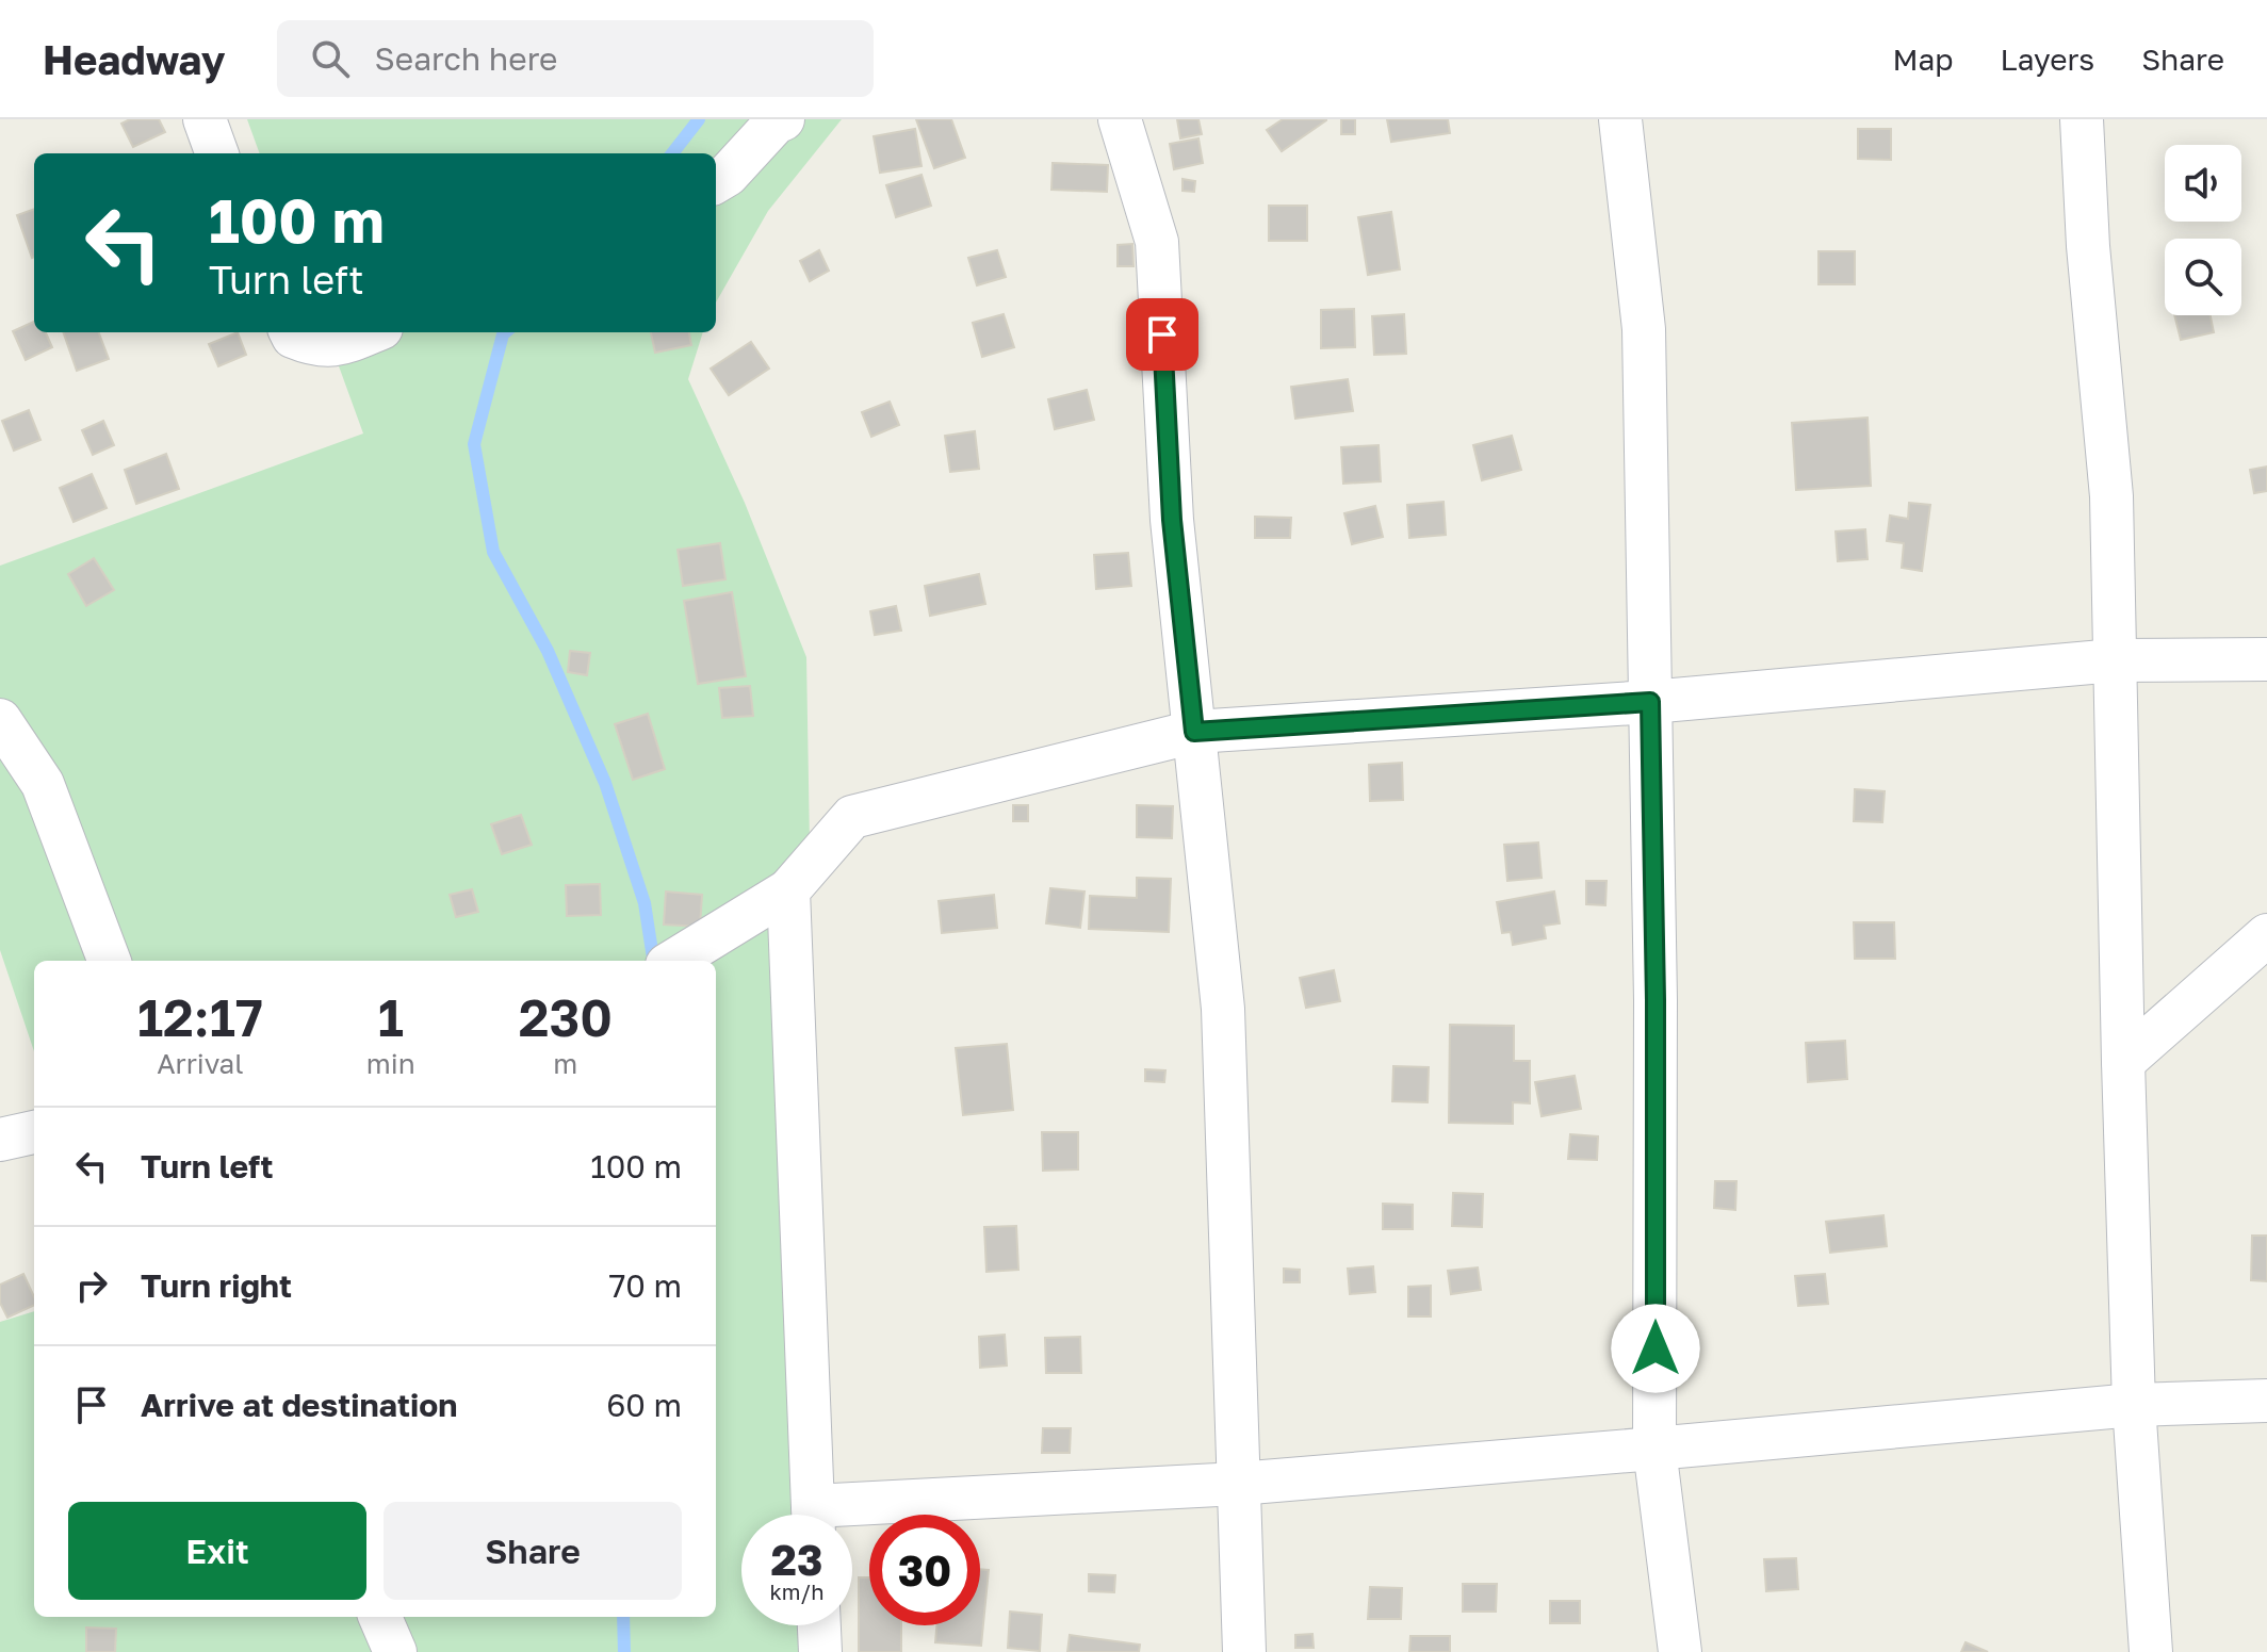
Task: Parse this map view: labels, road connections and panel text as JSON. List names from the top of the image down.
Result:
{
  "page": {
    "header": "Headway",
    "search": "Search here",
    "nav": ["Map", "Layers", "Share"],
    "turn": ["100 m", "Turn left"],
    "eta": [
      "12:17",
      "Arrival",
      "1",
      "min",
      "230",
      "m"
    ],
    "list": [
      {
        "name": "Turn left",
        "value": "100 m"
      },
      {
        "name": "Turn right",
        "value": "70 m"
      },
      {
        "name": "Arrive at destination",
        "value": "60 m"
      }
    ],
    "buttons": ["Exit", "Share"],
    "speed": "23 km/h",
    "limit": "30"
  }
}
